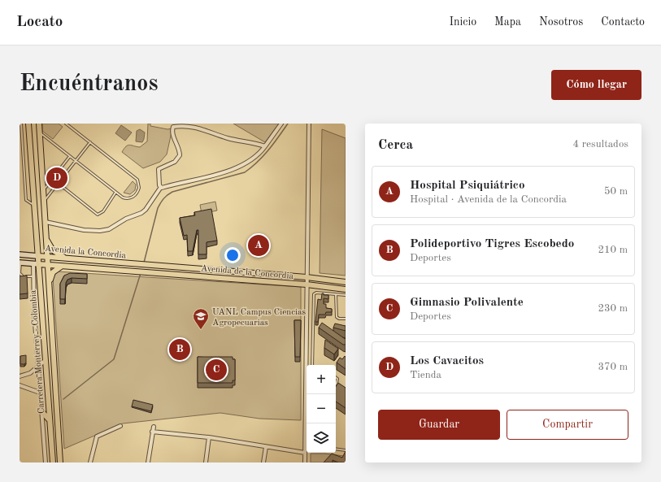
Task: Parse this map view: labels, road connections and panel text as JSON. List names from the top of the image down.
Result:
{
  "streets": {
    "main road": ["Avenida la Concordia", "Avenida de la Concordia", "Carretera Monterrey - Colombia"]
  },
  "crossings": [
    ["Avenida la Concordia", "Avenida de la Concordia"],
    ["Avenida la Concordia", "Carretera Monterrey - Colombia"]
  ],
  "places": {
    "school or university": ["UANL Campus Ciencias Agropecuarias"]
  },
  "page": {
    "header": "Locato",
    "nav": [
      "Inicio",
      "Mapa",
      "Nosotros",
      "Contacto"
    ],
    "buttons": [
      "Cómo llegar",
      ["Guardar", "Compartir"]
    ],
    "title": "Encuéntranos",
    "heading": ["Cerca", "4 resultados"],
    "pins": [
      "D",
      "A",
      "B",
      "C"
    ],
    "list": [
      {
        "mark": "A",
        "name": "Hospital Psiquiátrico",
        "note": "Hospital · Avenida de la Concordia",
        "value": "50 m"
      },
      {
        "mark": "B",
        "name": "Polideportivo Tigres Escobedo",
        "note": "Deportes",
        "value": "210 m"
      },
      {
        "mark": "C",
        "name": "Gimnasio Polivalente",
        "note": "Deportes",
        "value": "230 m"
      },
      {
        "mark": "D",
        "name": "Los Cavacitos",
        "note": "Tienda",
        "value": "370 m"
      }
    ],
    "map_buttons": ["+", "−"]
  }
}
